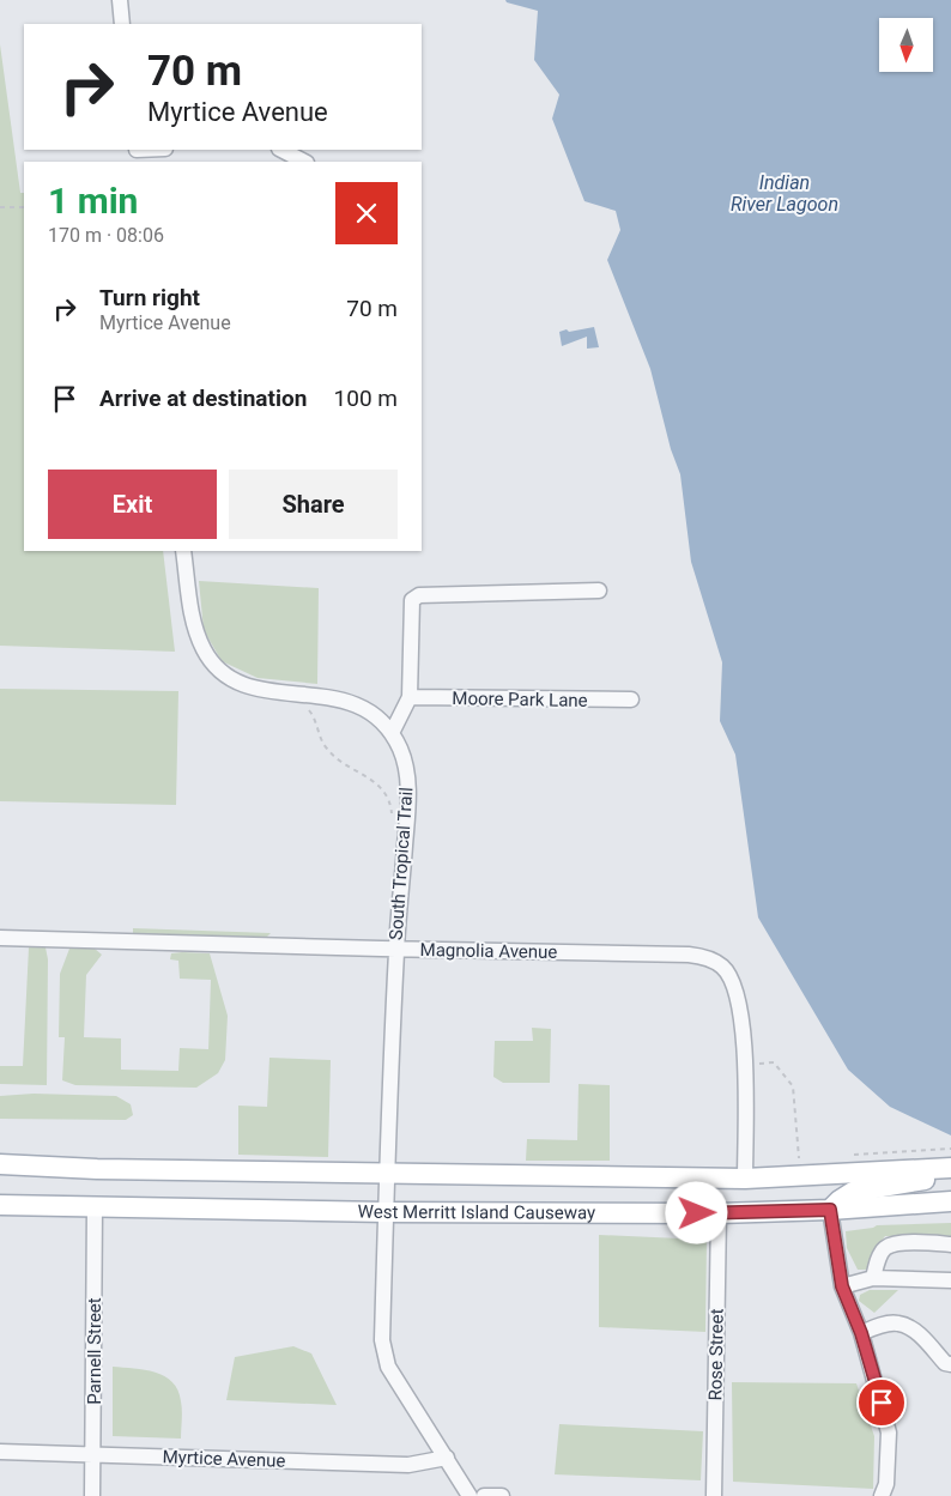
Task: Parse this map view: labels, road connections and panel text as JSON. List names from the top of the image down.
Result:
{
  "streets": {
    "main road": ["West Merritt Island Causeway"],
    "street": [
      "Moore Park Lane",
      "South Tropical Trail",
      "Magnolia Avenue",
      "Parnell Street",
      "Rose Street",
      "Myrtice Avenue"
    ]
  },
  "crossings": [
    ["South Tropical Trail", "Magnolia Avenue"],
    ["South Tropical Trail", "West Merritt Island Causeway"],
    ["South Tropical Trail", "Myrtice Avenue"],
    ["Magnolia Avenue", "West Merritt Island Causeway"],
    ["West Merritt Island Causeway", "Parnell Street"],
    ["West Merritt Island Causeway", "Rose Street"],
    ["Parnell Street", "Myrtice Avenue"]
  ],
  "water": ["Indian River Lagoon"],
  "north": "bottom",
  "page": {
    "turn": ["70 m", "Myrtice Avenue"],
    "heading": ["1 min", "170 m · 08:06"],
    "list": [
      {
        "name": "Turn right",
        "note": "Myrtice Avenue",
        "value": "70 m"
      },
      {
        "name": "Arrive at destination",
        "value": "100 m"
      }
    ],
    "buttons": ["Exit", "Share"]
  }
}
